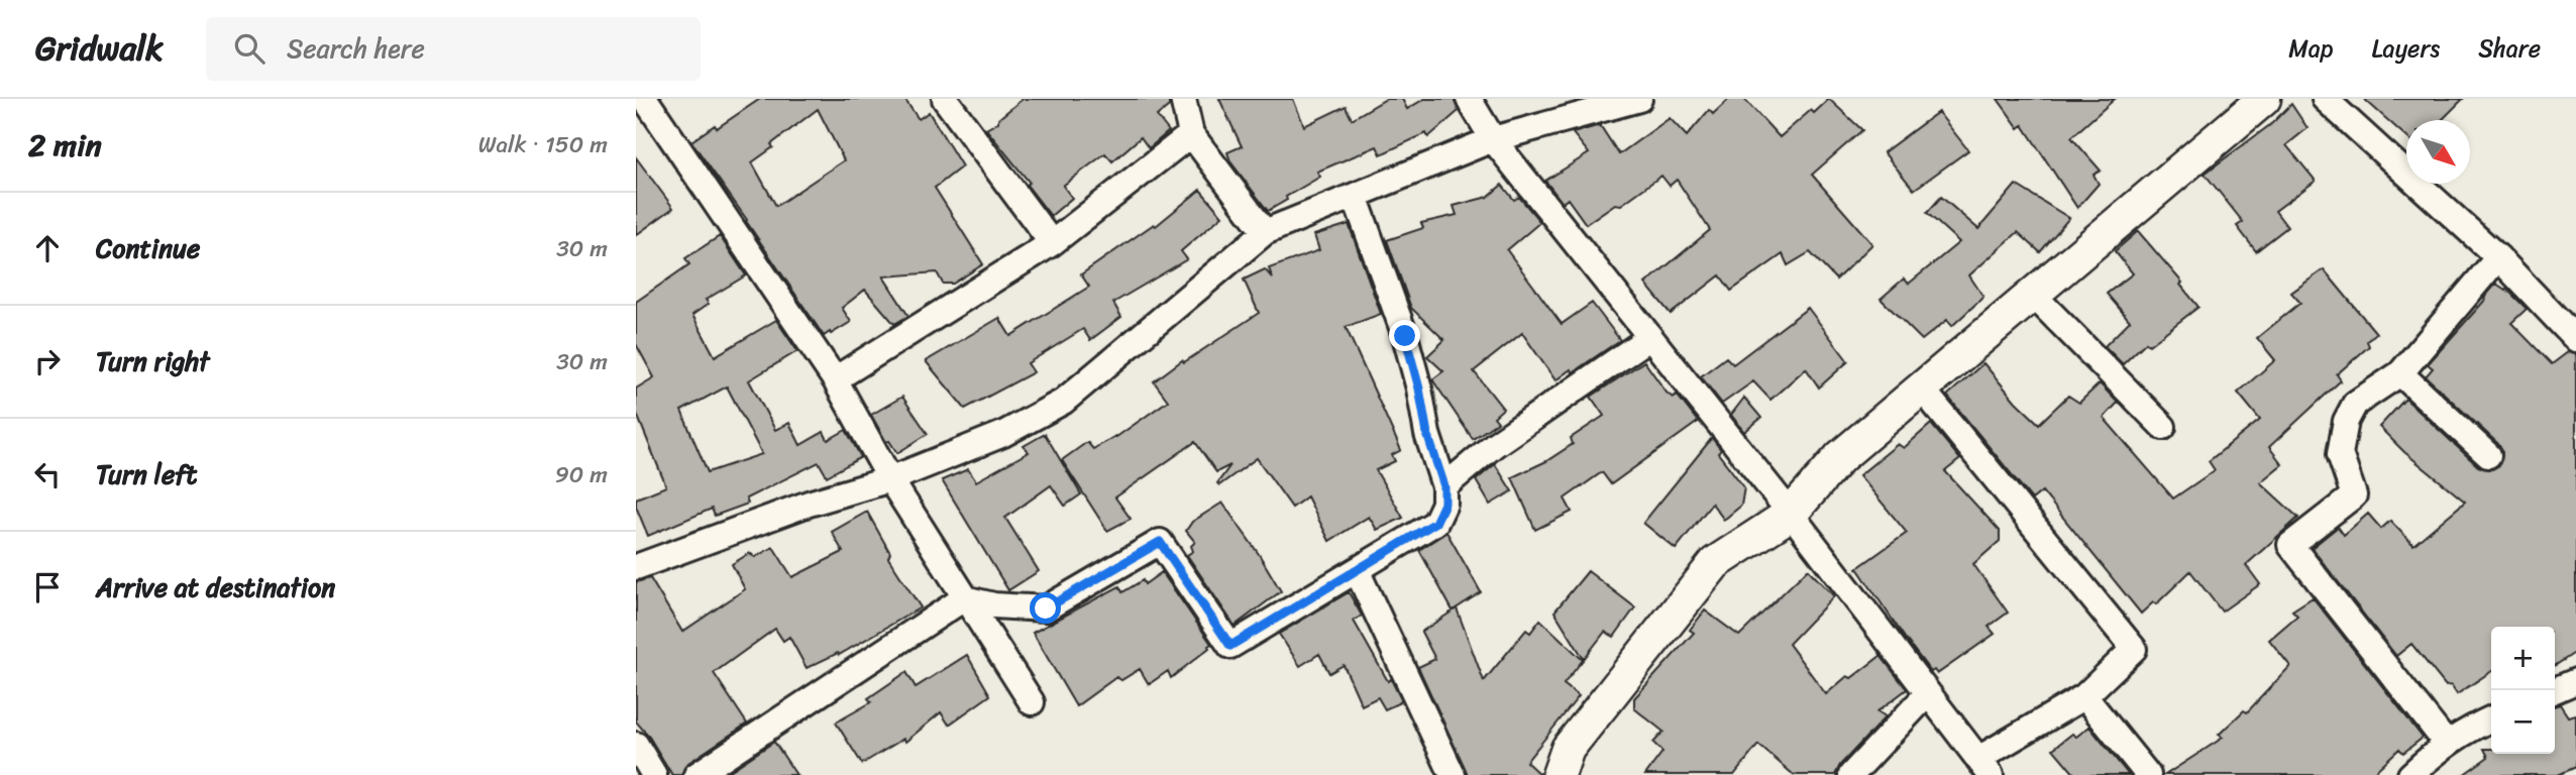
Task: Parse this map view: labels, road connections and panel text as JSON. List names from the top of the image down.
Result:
{
  "north": "bottom right",
  "page": {
    "header": "Gridwalk",
    "search": "Search here",
    "nav": ["Map", "Layers", "Share"],
    "heading": ["2 min", "Walk · 150 m"],
    "list": [
      ["Continue", "30 m"],
      ["Turn right", "30 m"],
      ["Turn left", "90 m"],
      "Arrive at destination"
    ],
    "map_buttons": ["+", "−"]
  }
}
